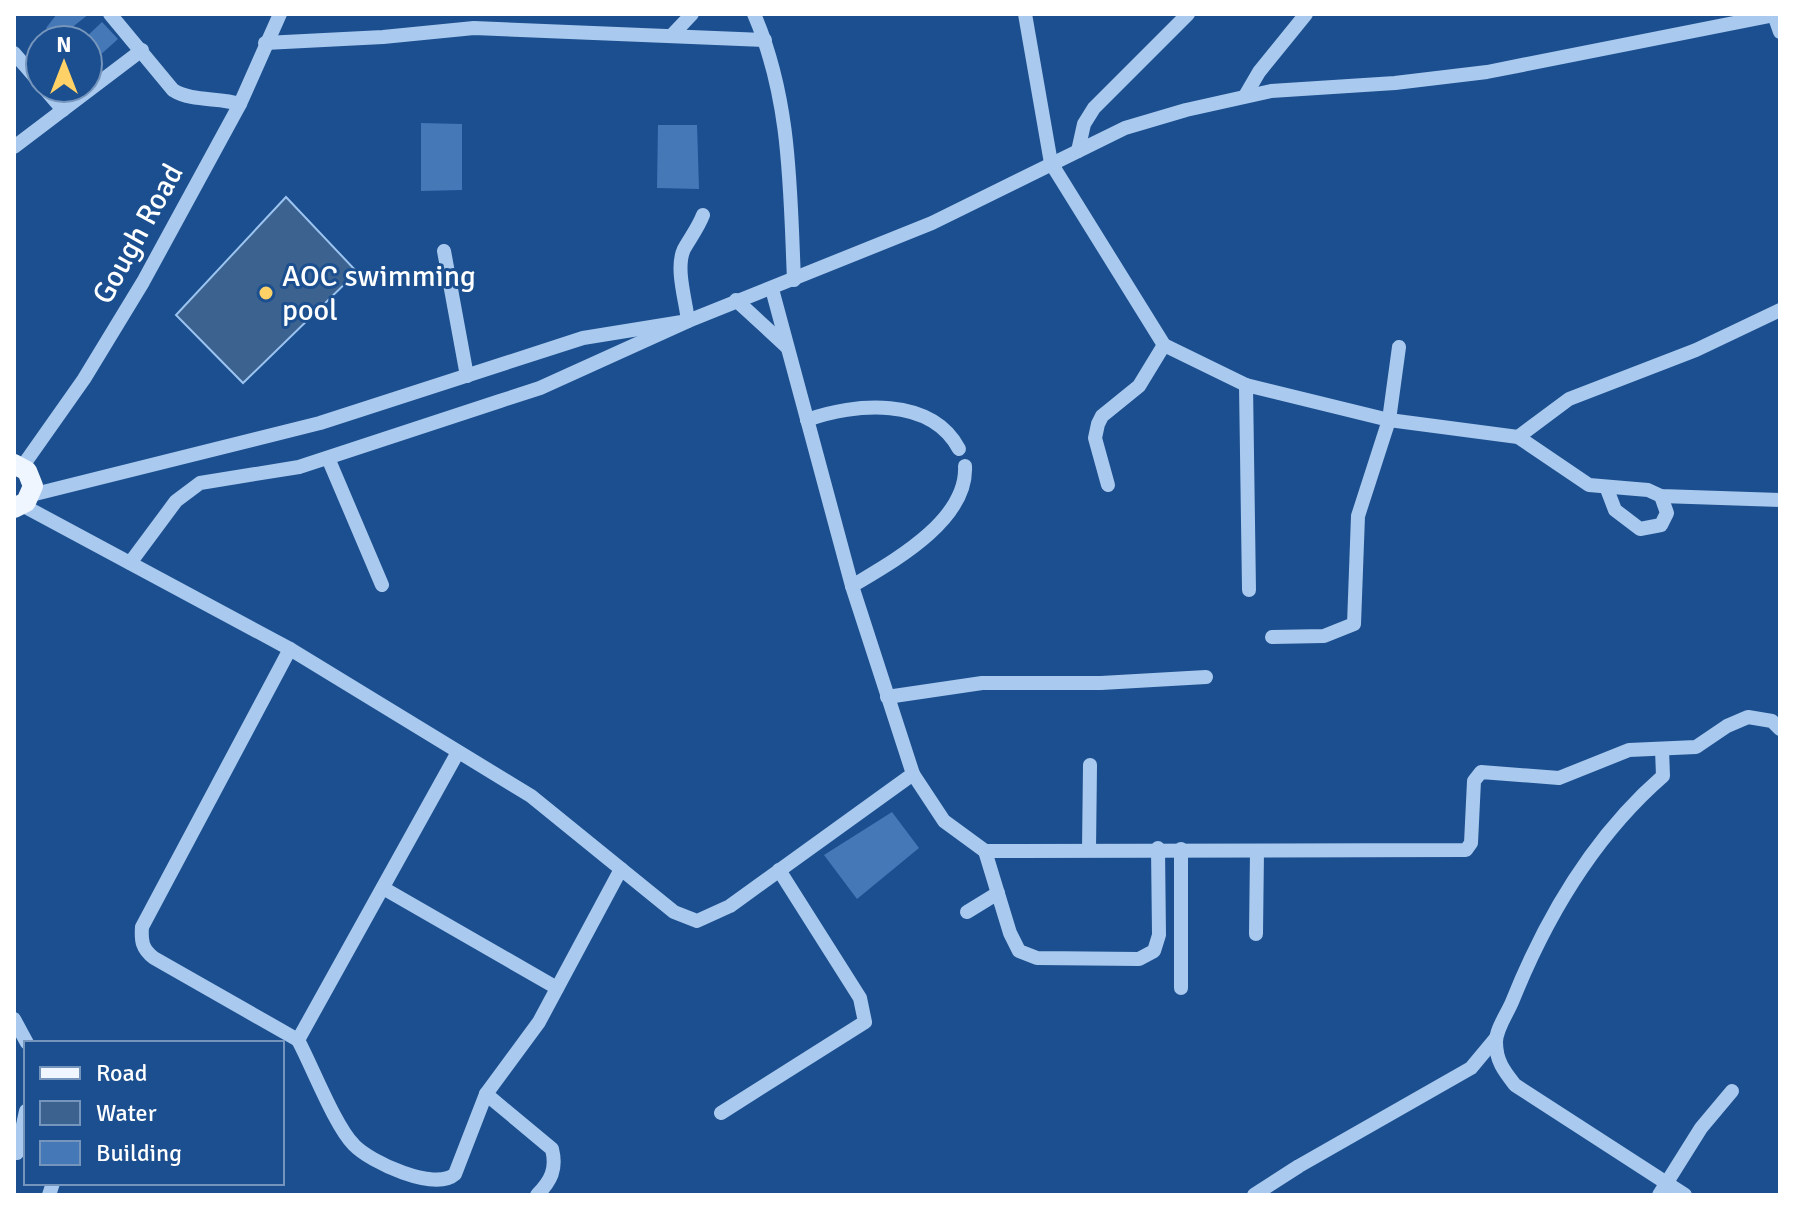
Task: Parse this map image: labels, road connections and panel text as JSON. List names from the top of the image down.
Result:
{
  "streets": {
    "street": ["Gough Road"]
  },
  "places": ["AOC swimming pool"],
  "legend": ["Road", "Water", "Building"],
  "north": "top"
}
